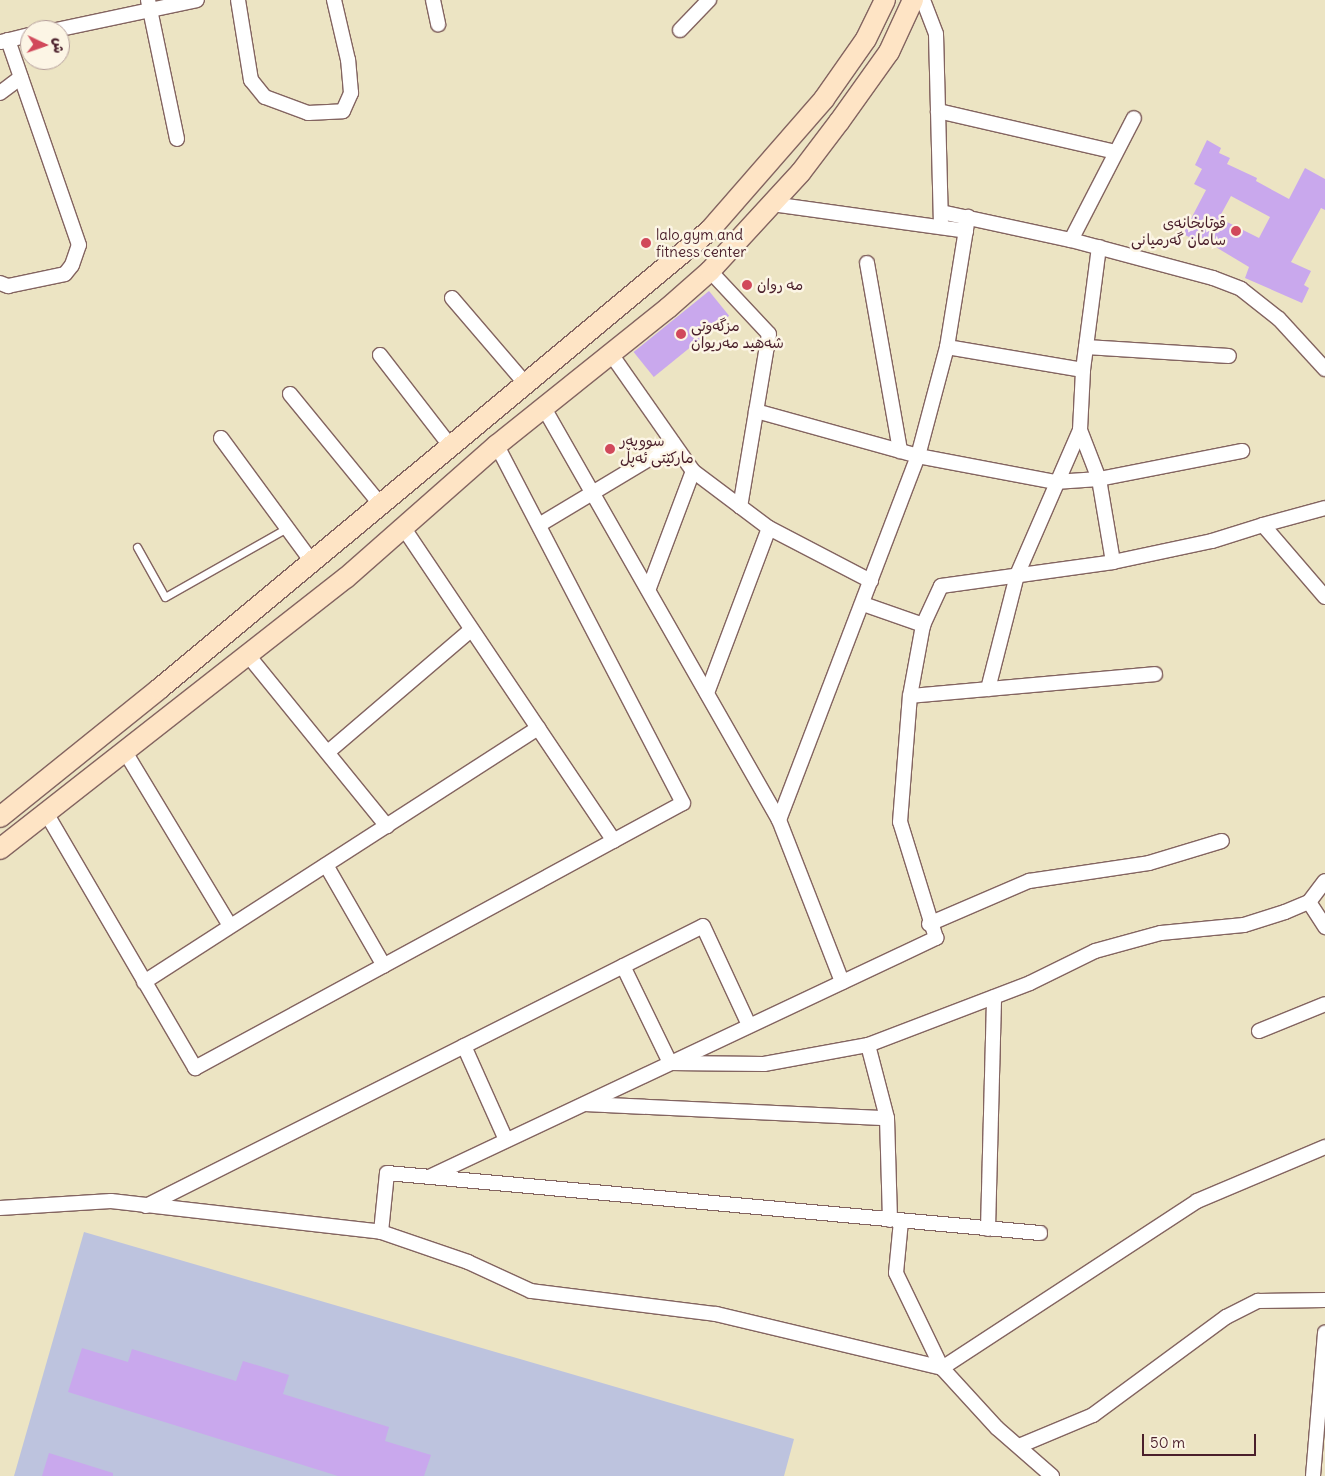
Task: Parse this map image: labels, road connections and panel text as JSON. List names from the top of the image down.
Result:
{
  "places": [
    "قوتابخانەی سامان گەرمیانی",
    "lalo gym and fitness center",
    "مه روان",
    "مزگەوتی شەھید مەریوان",
    "سووپەر مارکێتی ئەپڵ"
  ],
  "scale_bar": "50 m",
  "north": "right"
}
